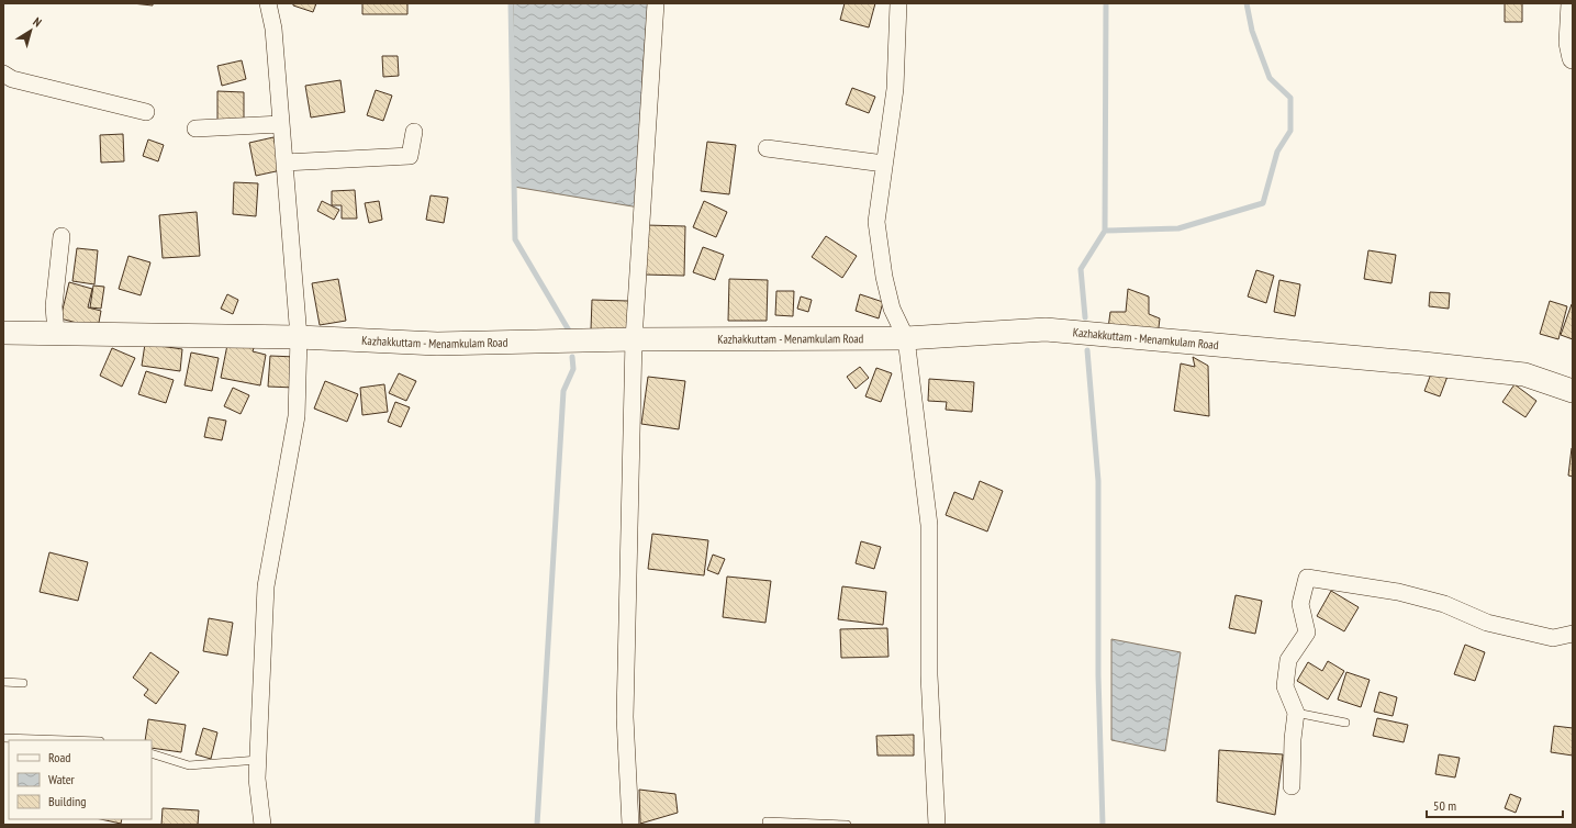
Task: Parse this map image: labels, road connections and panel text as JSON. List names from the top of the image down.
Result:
{
  "streets": {
    "main road": ["Kazhakkuttam - Menamkulam Road"]
  },
  "legend": ["Road", "Water", "Building"],
  "scale_bar": "50 m",
  "north": "top right"
}
